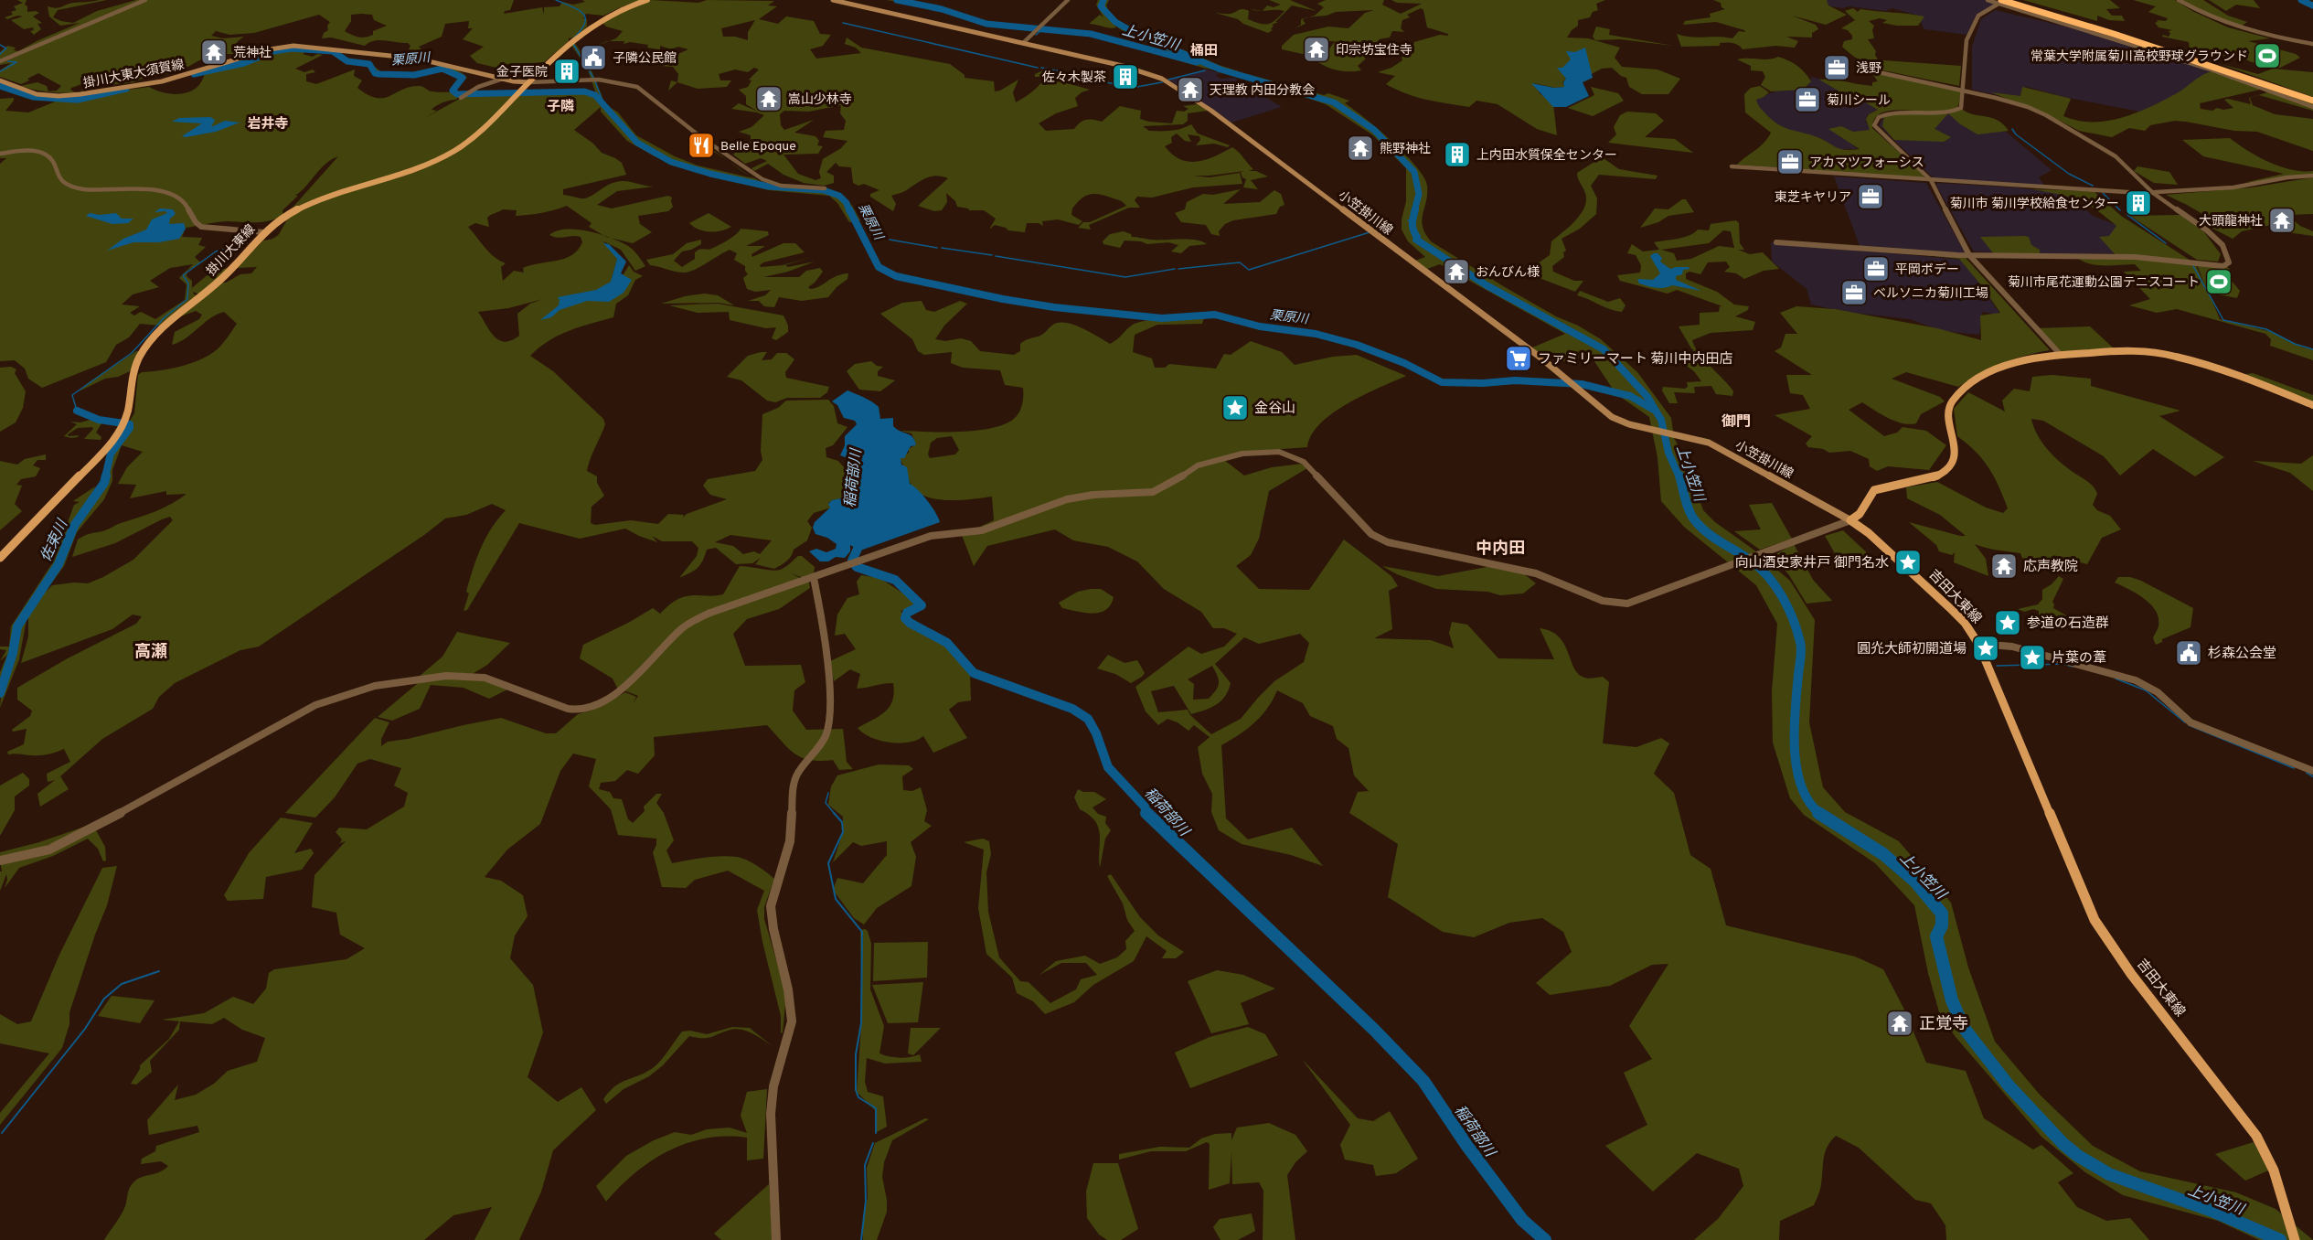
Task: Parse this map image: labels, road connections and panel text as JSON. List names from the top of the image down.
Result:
{
  "streets": {
    "main road": [
      "掛川大東大須賀線",
      "小笠掛川線",
      "掛川大東線",
      "吉田大東線"
    ]
  },
  "crossings": [
    ["掛川大東大須賀線", "掛川大東線"],
    ["小笠掛川線", "吉田大東線"]
  ],
  "districts": [
    "桶田",
    "子隣",
    "岩井寺",
    "御門",
    "中内田",
    "高瀬"
  ],
  "water": [
    "上小笠川",
    "栗原川",
    "稲荷部川",
    "佐束川"
  ],
  "places": {
    "temple": [
      "印宗坊宝住寺",
      "荒神社",
      "天理教 内田分教会",
      "嵩山少林寺",
      "熊野神社",
      "大頭龍神社",
      "おんびん様",
      "応声教院",
      "正覚寺"
    ],
    "sports": ["常葉大学附属菊川高校野球グラウンド", "菊川市尾花運動公園テニスコート"],
    "public building": ["子隣公民館", "杉森公会堂"],
    "office": [
      "浅野",
      "菊川シール",
      "アカマツフォーシス",
      "東芝キヤリア",
      "平岡ボデー",
      "ベルソニカ菊川工場"
    ],
    "building": [
      "金子医院",
      "佐々木製茶",
      "上内田水質保全センター",
      "菊川市 菊川学校給食センター"
    ],
    "restaurant": ["Belle Epoque"],
    "supermarket": ["ファミリーマート 菊川中内田店"],
    "place": [
      "金谷山",
      "向山酒史家井戸 御門名水",
      "参道の石造群",
      "圓灮大師初開道場",
      "片葉の葦"
    ]
  }
}
